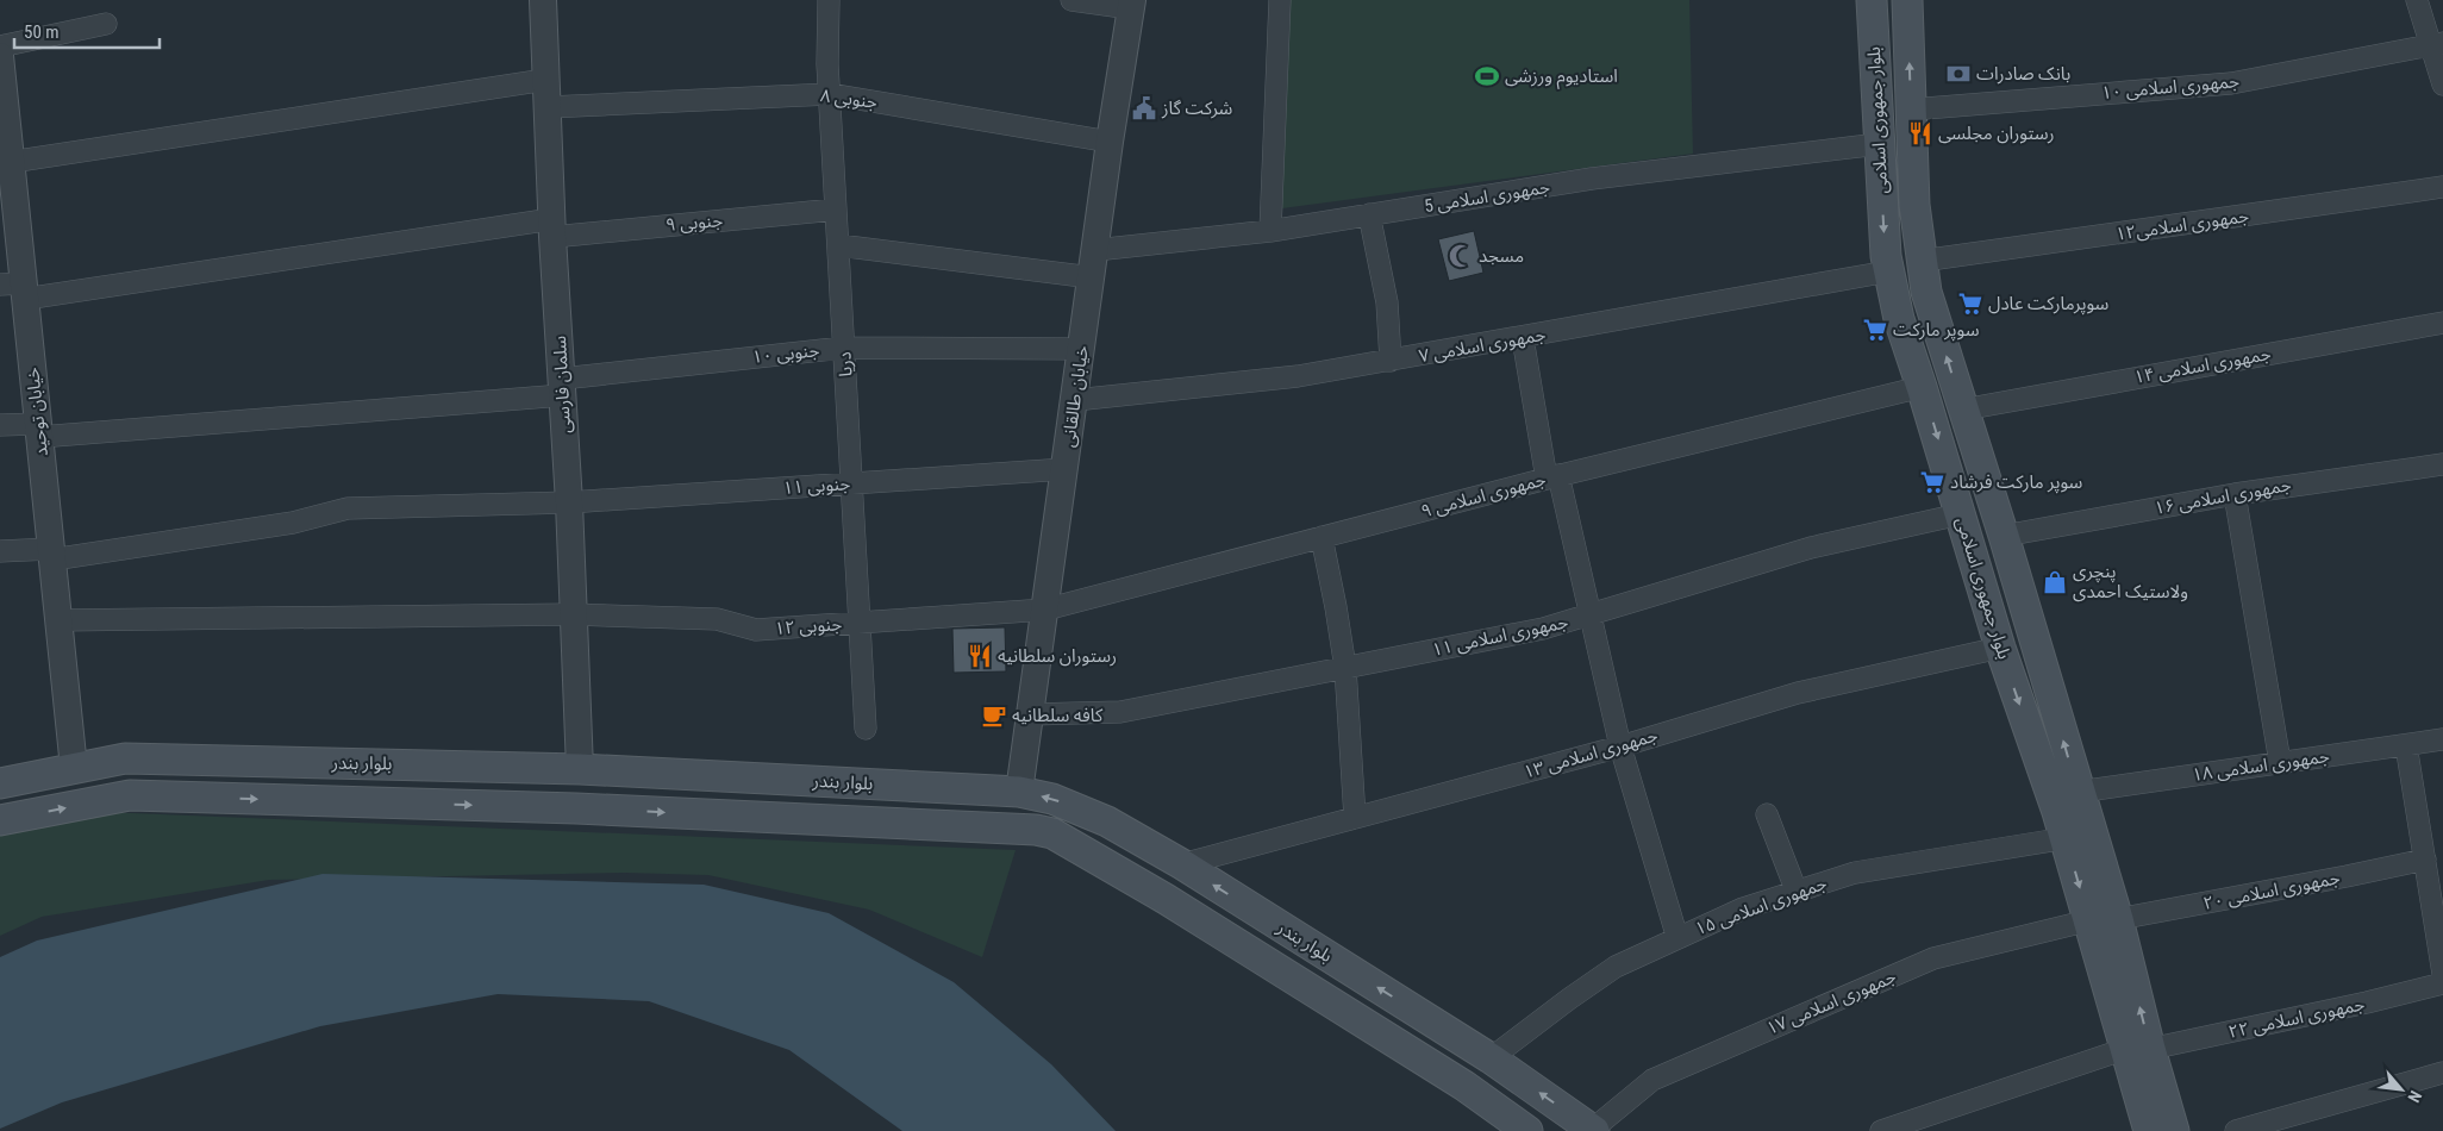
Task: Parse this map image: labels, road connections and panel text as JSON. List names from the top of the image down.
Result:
{
  "streets": {
    "main road": ["بلوار جمهوری اسلامی", "بلوار بندر"],
    "street": [
      "جمهوری اسلامی ۱۰",
      "۸ جنوبی",
      "جمهوری اسلامی 5",
      "۹ جنوبی",
      "جمهوری اسلامی۱۲",
      "جمهوری اسلامی ۷",
      "۱۰ جنوبی",
      "دریا",
      "جمهوری اسلامی ۱۴",
      "سلمان فارسی",
      "خیابان طالقانی",
      "خیابان توحید",
      "۱۱ جنوبی",
      "جمهوری اسلامی ۹",
      "جمهوری اسلامی ۱۶",
      "۱۲ جنوبی",
      "جمهوری اسلامی ۱۱",
      "جمهوری اسلامی ۱۳",
      "جمهوری اسلامی ۱۸",
      "جمهوری اسلامی ۲۰",
      "جمهوری اسلامی ۱۵",
      "جمهوری اسلامی ۱۷",
      "جمهوری اسلامی ۲۲"
    ]
  },
  "crossings": [
    ["جمهوری اسلامی ۱۰", "بلوار جمهوری اسلامی"],
    ["۸ جنوبی", "دریا"],
    ["۸ جنوبی", "سلمان فارسی"],
    ["۸ جنوبی", "خیابان طالقانی"],
    ["بلوار جمهوری اسلامی", "جمهوری اسلامی 5"],
    ["بلوار جمهوری اسلامی", "جمهوری اسلامی۱۲"],
    ["بلوار جمهوری اسلامی", "جمهوری اسلامی ۷"],
    ["بلوار جمهوری اسلامی", "جمهوری اسلامی ۱۴"],
    ["بلوار جمهوری اسلامی", "جمهوری اسلامی ۹"],
    ["بلوار جمهوری اسلامی", "جمهوری اسلامی ۱۶"],
    ["بلوار جمهوری اسلامی", "جمهوری اسلامی ۱۱"],
    ["بلوار جمهوری اسلامی", "جمهوری اسلامی ۱۳"],
    ["بلوار جمهوری اسلامی", "جمهوری اسلامی ۱۸"],
    ["بلوار جمهوری اسلامی", "جمهوری اسلامی ۲۰"],
    ["بلوار جمهوری اسلامی", "جمهوری اسلامی ۱۵"],
    ["بلوار جمهوری اسلامی", "جمهوری اسلامی ۱۷"],
    ["بلوار جمهوری اسلامی", "جمهوری اسلامی ۲۲"],
    ["جمهوری اسلامی 5", "خیابان طالقانی"],
    ["۹ جنوبی", "دریا"],
    ["۹ جنوبی", "سلمان فارسی"],
    ["۹ جنوبی", "خیابان توحید"],
    ["جمهوری اسلامی ۷", "خیابان طالقانی"],
    ["۱۰ جنوبی", "دریا"],
    ["۱۰ جنوبی", "سلمان فارسی"],
    ["۱۰ جنوبی", "خیابان طالقانی"],
    ["۱۰ جنوبی", "خیابان توحید"],
    ["دریا", "۱۱ جنوبی"],
    ["دریا", "۱۲ جنوبی"],
    ["سلمان فارسی", "۱۱ جنوبی"],
    ["سلمان فارسی", "۱۲ جنوبی"],
    ["سلمان فارسی", "بلوار بندر"],
    ["خیابان طالقانی", "۱۱ جنوبی"],
    ["خیابان طالقانی", "جمهوری اسلامی ۹"],
    ["خیابان طالقانی", "۱۲ جنوبی"],
    ["خیابان طالقانی", "جمهوری اسلامی ۱۱"],
    ["خیابان طالقانی", "بلوار بندر"],
    ["خیابان توحید", "۱۱ جنوبی"],
    ["خیابان توحید", "۱۲ جنوبی"],
    ["خیابان توحید", "بلوار بندر"],
    ["جمهوری اسلامی ۹", "۱۲ جنوبی"],
    ["جمهوری اسلامی ۱۳", "بلوار بندر"],
    ["بلوار بندر", "جمهوری اسلامی ۱۵"],
    ["بلوار بندر", "جمهوری اسلامی ۱۷"],
    ["جمهوری اسلامی ۲۰", "جمهوری اسلامی ۱۷"]
  ],
  "places": {
    "bank": ["بانک صادرات"],
    "sports": ["استادیوم ورزشی"],
    "public building": ["شرکت گاز"],
    "restaurant": ["رستوران مجلسی", "رستوران سلطانیه"],
    "mosque": ["مسجد"],
    "supermarket": ["سوپرمارکت عادل", "سوپر مارکت", "سوپر مارکت فرشاد"],
    "shop": ["پنچری ولاستیک احمدی"],
    "cafe": ["کافه سلطانیه"]
  },
  "scale_bar": "50 m",
  "north": "bottom right"
}
